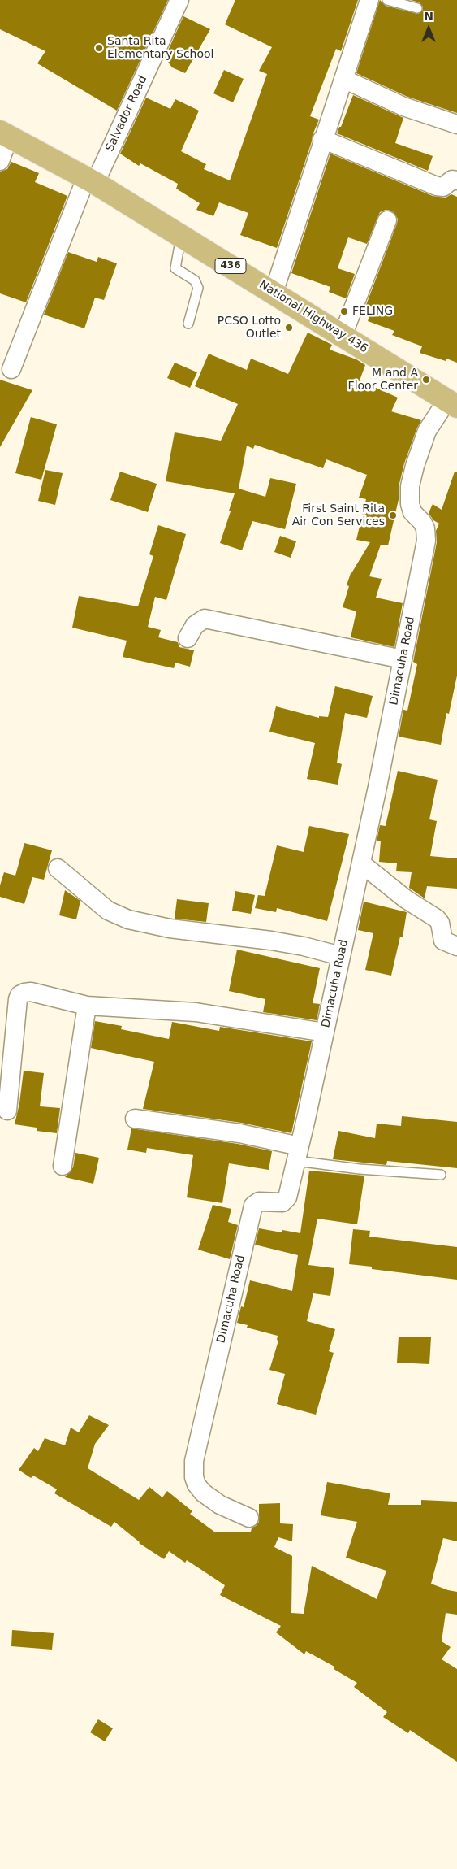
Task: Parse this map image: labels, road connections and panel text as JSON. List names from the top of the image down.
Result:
{
  "streets": {
    "main road": ["436", "National Highway 436"],
    "street": ["Salvador Road", "Dimacuha Road"]
  },
  "crossings": [
    ["Salvador Road", "National Highway 436"],
    ["National Highway 436", "Dimacuha Road"]
  ],
  "places": [
    "Santa Rita Elementary School",
    "FELING",
    "PCSO Lotto Outlet",
    "M and A Floor Center",
    "First Saint Rita Air Con Services"
  ],
  "north": "top"
}
